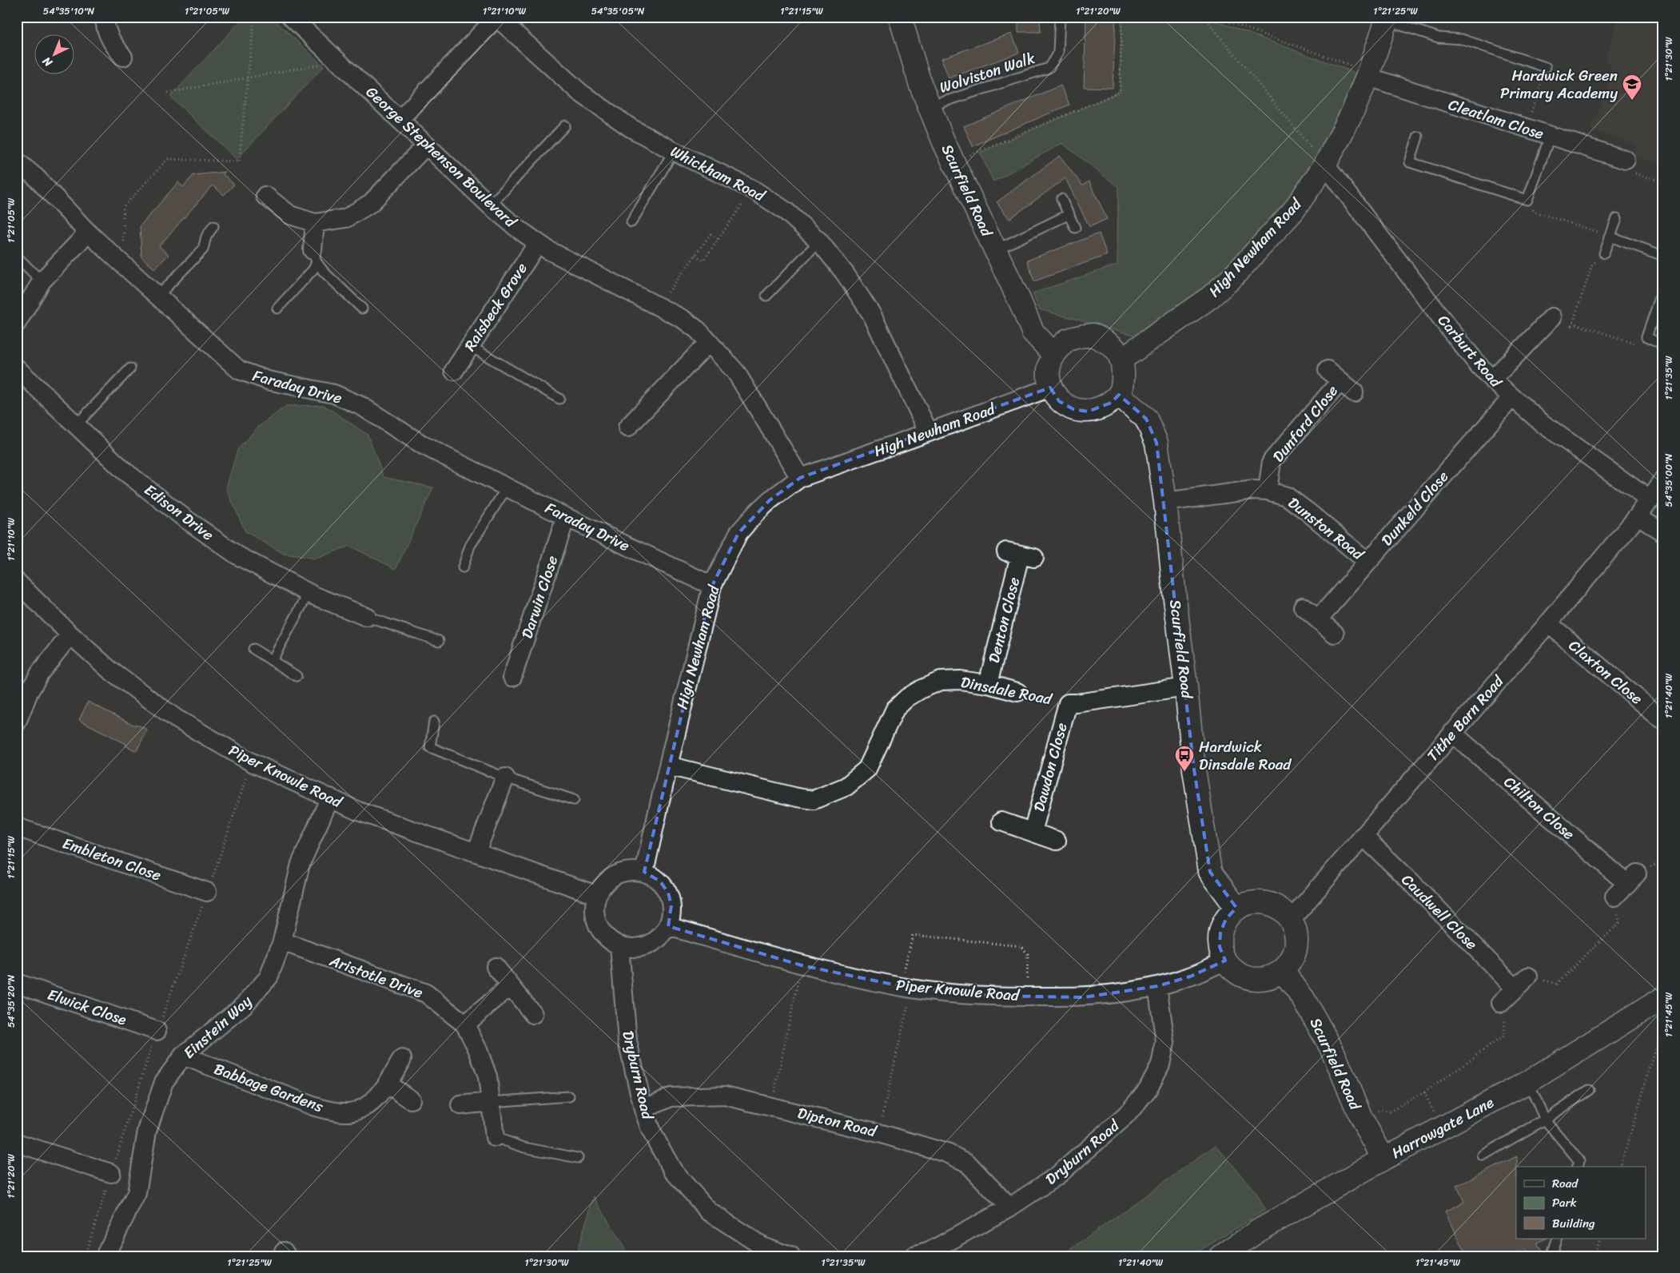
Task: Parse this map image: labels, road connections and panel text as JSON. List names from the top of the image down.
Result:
{
  "streets": {
    "street": [
      "Cleatlam Close",
      "George Stephenson Boulevard",
      "Whickham Road",
      "Scurfield Road",
      "High Newham Road",
      "Raisbeck Grove",
      "Carburt Road",
      "Faraday Drive",
      "Dunford Close",
      "Dunkeld Close",
      "Edison Drive",
      "Dunston Road",
      "Darwin Close",
      "Denton Close",
      "Claxton Close",
      "Dinsdale Road",
      "Tithe Barn Road",
      "Dawdon Close",
      "Piper Knowle Road",
      "Chilton Close",
      "Embleton Close",
      "Caudwell Close",
      "Aristotle Drive",
      "Elwick Close",
      "Einstein Way",
      "Dryburn Road",
      "Babbage Gardens",
      "Dipton Road",
      "Harrowgate Lane"
    ],
    "lane": ["Wolviston Walk"]
  },
  "crossings": [
    ["Wolviston Walk", "Scurfield Road"],
    ["Cleatlam Close", "High Newham Road"],
    ["George Stephenson Boulevard", "High Newham Road"],
    ["George Stephenson Boulevard", "Raisbeck Grove"],
    ["Whickham Road", "High Newham Road"],
    ["Scurfield Road", "High Newham Road"],
    ["Scurfield Road", "Dunston Road"],
    ["Scurfield Road", "Dinsdale Road"],
    ["Scurfield Road", "Tithe Barn Road"],
    ["Scurfield Road", "Piper Knowle Road"],
    ["Scurfield Road", "Harrowgate Lane"],
    ["High Newham Road", "Carburt Road"],
    ["High Newham Road", "Faraday Drive"],
    ["High Newham Road", "Dinsdale Road"],
    ["High Newham Road", "Piper Knowle Road"],
    ["High Newham Road", "Dryburn Road"],
    ["Carburt Road", "Dunkeld Close"],
    ["Carburt Road", "Tithe Barn Road"],
    ["Faraday Drive", "Darwin Close"],
    ["Dunford Close", "Dunston Road"],
    ["Dunkeld Close", "Dunston Road"],
    ["Denton Close", "Dinsdale Road"],
    ["Claxton Close", "Tithe Barn Road"],
    ["Dinsdale Road", "Dawdon Close"],
    ["Tithe Barn Road", "Piper Knowle Road"],
    ["Tithe Barn Road", "Chilton Close"],
    ["Tithe Barn Road", "Caudwell Close"],
    ["Piper Knowle Road", "Einstein Way"],
    ["Piper Knowle Road", "Dryburn Road"],
    ["Aristotle Drive", "Einstein Way"],
    ["Einstein Way", "Babbage Gardens"],
    ["Dryburn Road", "Dipton Road"]
  ],
  "places": {
    "school or university": ["Hardwick Green Primary Academy"],
    "bus stop": ["Hardwick Dinsdale Road"]
  },
  "legend": ["Road", "Park", "Building"],
  "north": "bottom left",
  "coordinates": [
    "54°35'10\"N",
    "1°21'05\"W",
    "1°21'10\"W",
    "54°35'05\"N",
    "1°21'15\"W",
    "1°21'20\"W",
    "1°21'25\"W",
    "1°21'30\"W",
    "1°21'35\"W",
    "54°35'00\"N",
    "1°21'40\"W",
    "54°35'20\"N",
    "1°21'45\"W"
  ]
}
